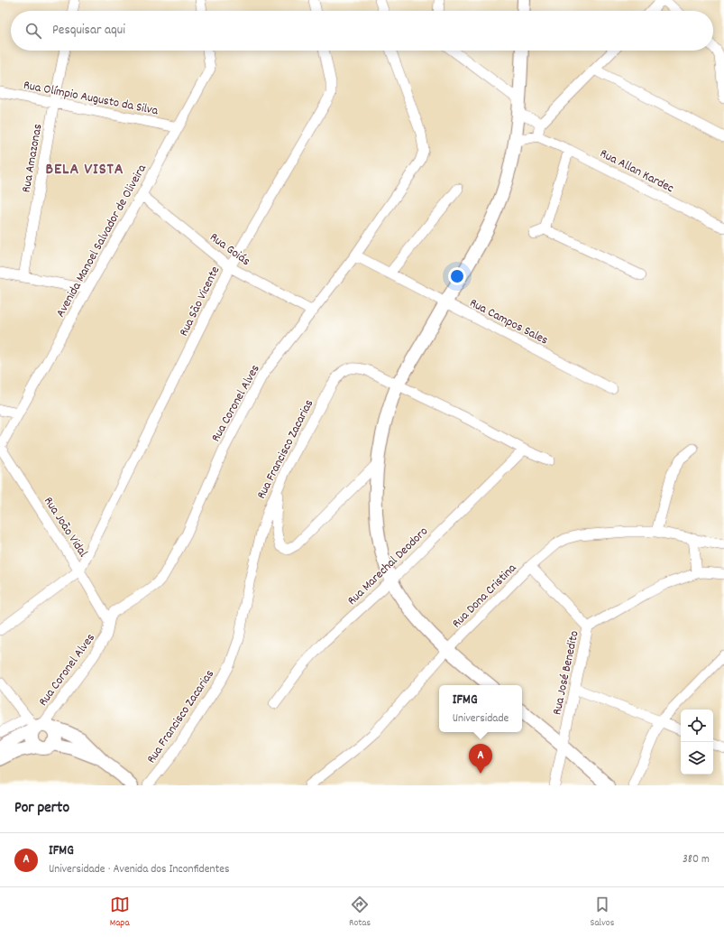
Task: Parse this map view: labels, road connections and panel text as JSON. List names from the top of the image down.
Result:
{
  "streets": {
    "street": [
      "Rua Olímpio Augusto da Silva",
      "Rua Amazonas",
      "Rua Allan Kardec",
      "Avenida Manoel Salvador de Oliveira",
      "Rua Goiás",
      "Rua São Vicente",
      "Rua Campos Sales",
      "Rua Coronel Alves",
      "Rua Francisco Zacarias",
      "Rua João Vidal",
      "Rua Marechal Deodoro",
      "Rua Dona Cristina",
      "Rua José Benedito"
    ]
  },
  "crossings": [
    ["Rua Olímpio Augusto da Silva", "Rua Amazonas"],
    ["Rua Olímpio Augusto da Silva", "Avenida Manoel Salvador de Oliveira"],
    ["Avenida Manoel Salvador de Oliveira", "Rua Goiás"],
    ["Avenida Manoel Salvador de Oliveira", "Rua João Vidal"],
    ["Rua Goiás", "Rua São Vicente"],
    ["Rua Goiás", "Rua Coronel Alves"],
    ["Rua São Vicente", "Rua João Vidal"],
    ["Rua Campos Sales", "Rua Coronel Alves"],
    ["Rua Coronel Alves", "Rua João Vidal"],
    ["Rua Francisco Zacarias", "Rua Marechal Deodoro"]
  ],
  "districts": ["BELA VISTA"],
  "page": {
    "search": "Pesquisar aqui",
    "popup": ["IFMG", "Universidade"],
    "pins": "A",
    "heading": "Por perto",
    "list": [
      {
        "mark": "A",
        "name": "IFMG",
        "note": "Universidade · Avenida dos Inconfidentes",
        "value": "380 m"
      }
    ],
    "nav": ["Mapa", "Rotas", "Salvos"]
  }
}
